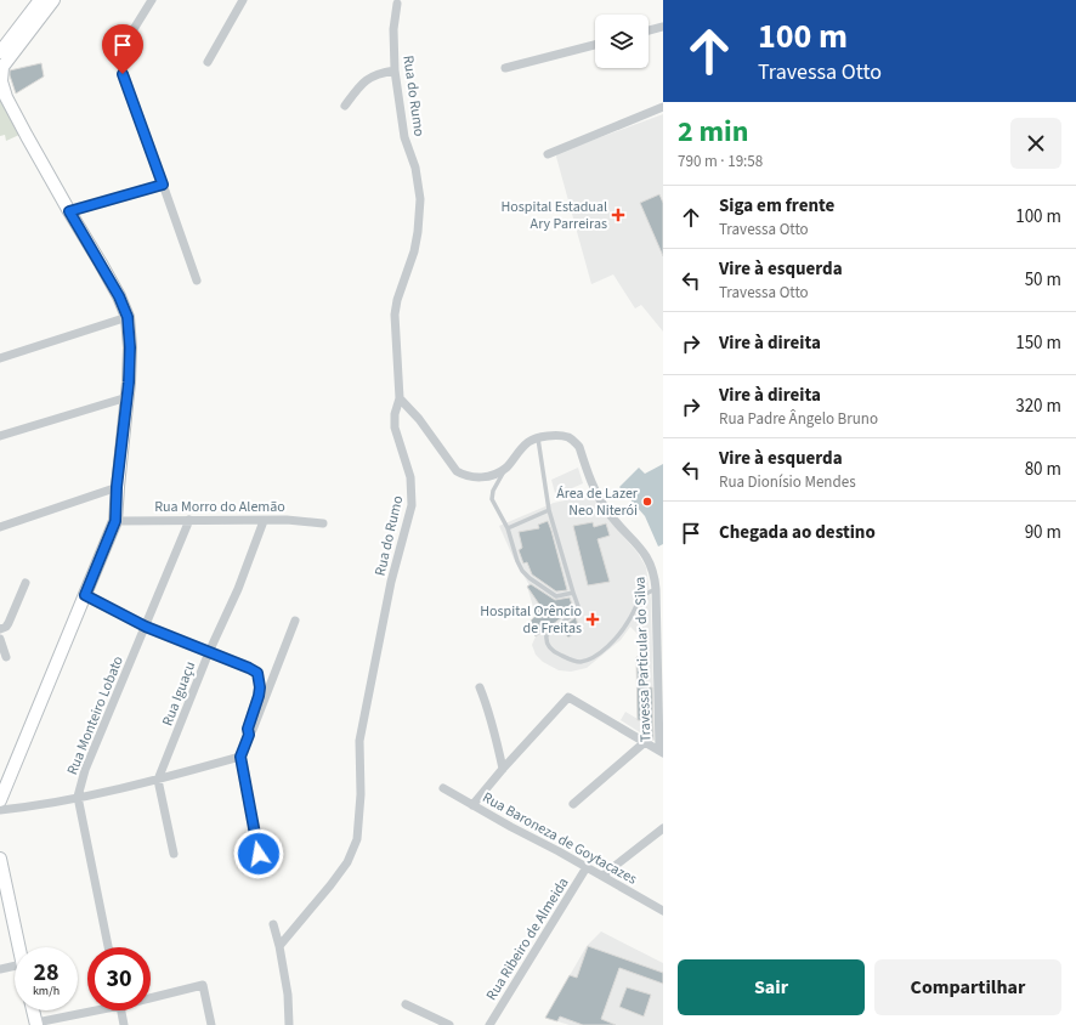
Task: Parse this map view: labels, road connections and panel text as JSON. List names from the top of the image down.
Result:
{
  "streets": {
    "street": [
      "Rua do Rumo",
      "Rua Morro do Alemão",
      "Travessa Particular do Silva",
      "Rua Iguaçu",
      "Rua Monteiro Lobato",
      "Rua Baroneza de Goytacazes",
      "Rua Ribeiro de Almeida"
    ]
  },
  "crossings": [
    ["Rua Morro do Alemão", "Rua Iguaçu"],
    ["Rua Morro do Alemão", "Rua Monteiro Lobato"],
    ["Rua Baroneza de Goytacazes", "Rua Ribeiro de Almeida"]
  ],
  "places": {
    "health": ["Hospital Estadual Ary Parreiras", "Hospital Orêncio de Freitas"],
    "other": ["Área de Lazer Neo Niterói"]
  },
  "page": {
    "turn": ["100 m", "Travessa Otto"],
    "heading": ["2 min", "790 m · 19:58"],
    "list": [
      {
        "name": "Siga em frente",
        "note": "Travessa Otto",
        "value": "100 m"
      },
      {
        "name": "Vire à esquerda",
        "note": "Travessa Otto",
        "value": "50 m"
      },
      {
        "name": "Vire à direita",
        "value": "150 m"
      },
      {
        "name": "Vire à direita",
        "note": "Rua Padre Ângelo Bruno",
        "value": "320 m"
      },
      {
        "name": "Vire à esquerda",
        "note": "Rua Dionísio Mendes",
        "value": "80 m"
      },
      {
        "name": "Chegada ao destino",
        "value": "90 m"
      }
    ],
    "speed": "28 km/h",
    "limit": "30",
    "buttons": ["Sair", "Compartilhar"]
  }
}
